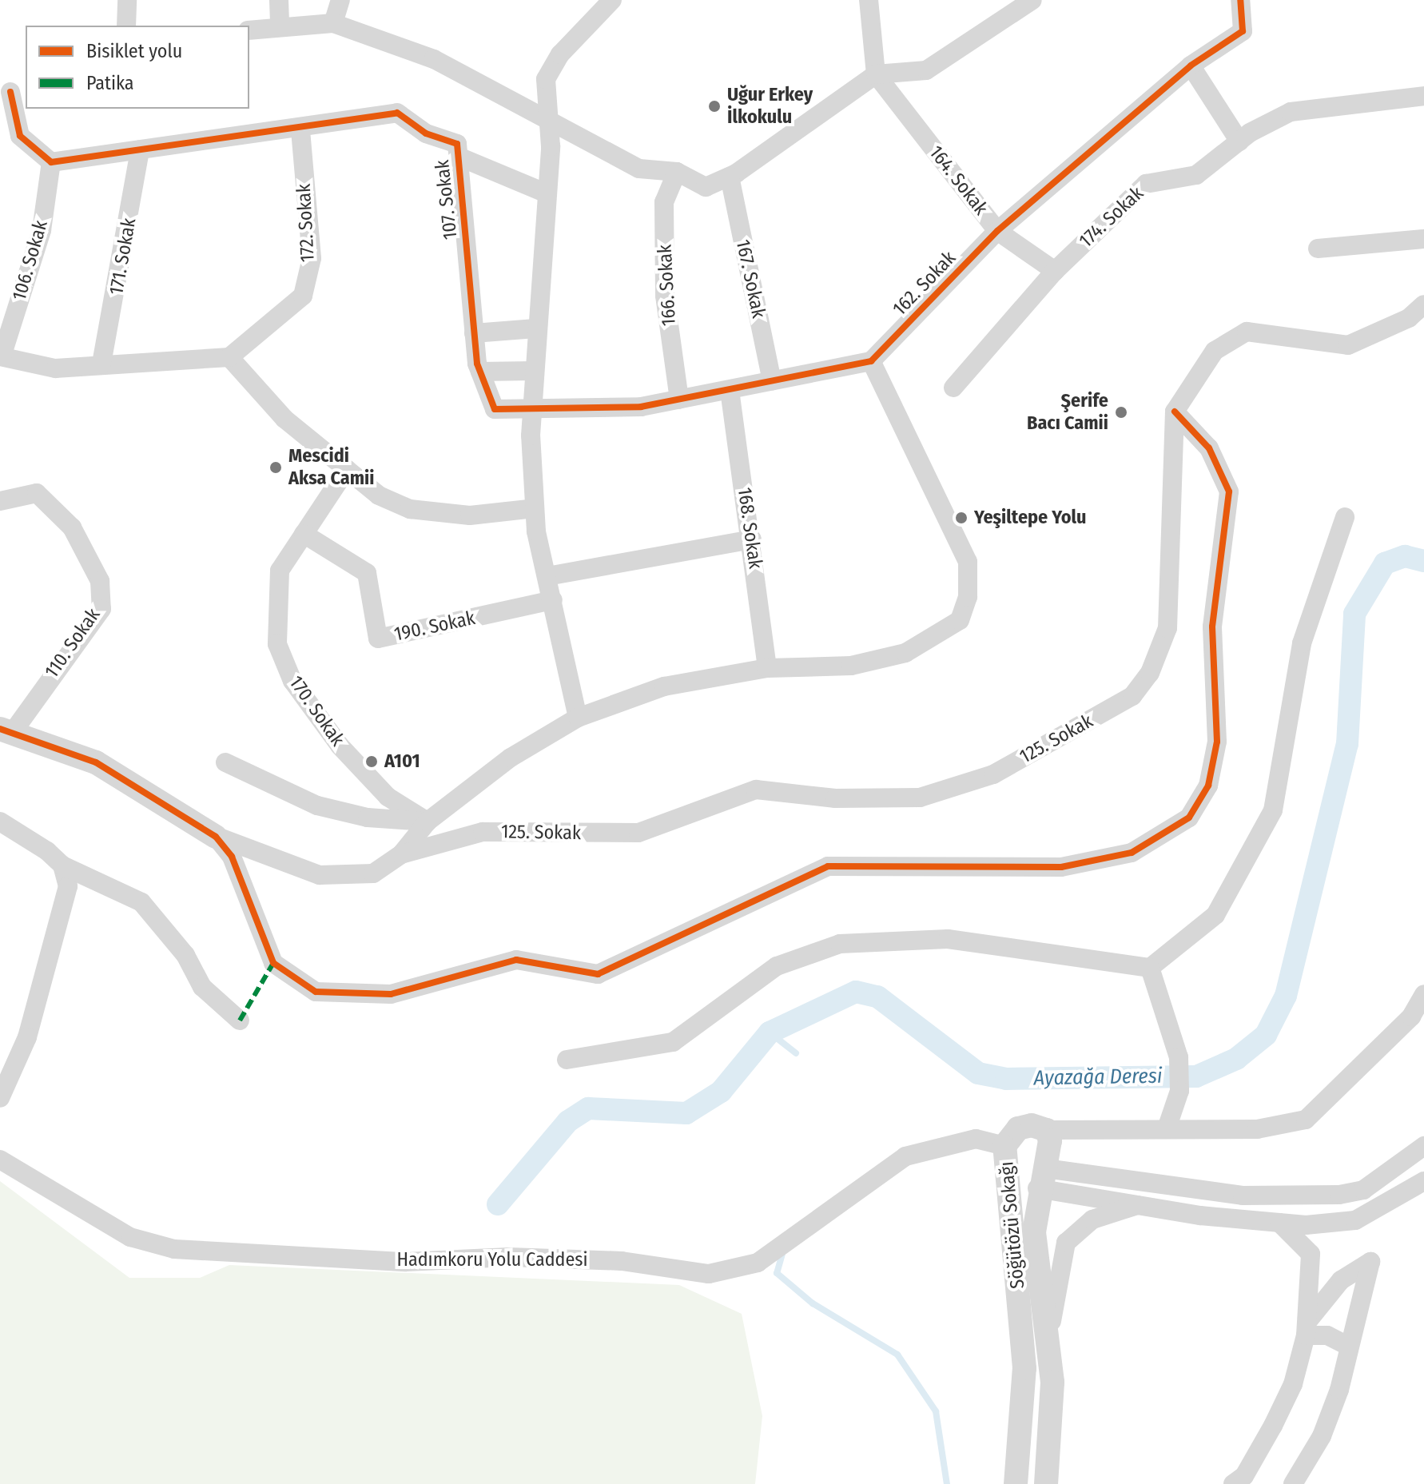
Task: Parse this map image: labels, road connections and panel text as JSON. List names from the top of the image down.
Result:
{
  "streets": {
    "street": [
      "164. Sokak",
      "107. Sokak",
      "174. Sokak",
      "172. Sokak",
      "171. Sokak",
      "106. Sokak",
      "167. Sokak",
      "162. Sokak",
      "166. Sokak",
      "168. Sokak",
      "190. Sokak",
      "110. Sokak",
      "170. Sokak",
      "125. Sokak",
      "Söğütözü Sokağı",
      "Hadımkoru Yolu Caddesi"
    ]
  },
  "crossings": [
    ["164. Sokak", "174. Sokak"],
    ["164. Sokak", "162. Sokak"],
    ["107. Sokak", "172. Sokak"],
    ["107. Sokak", "171. Sokak"],
    ["107. Sokak", "106. Sokak"],
    ["190. Sokak", "170. Sokak"],
    ["Söğütözü Sokağı", "Hadımkoru Yolu Caddesi"]
  ],
  "water": ["Ayazağa Deresi"],
  "places": [
    "Uğur Erkey İlkokulu",
    "Şerife Bacı Camii",
    "Mescidi Aksa Camii",
    "Yeşiltepe Yolu",
    "A101"
  ],
  "legend": ["Bisiklet yolu", "Patika"]
}
